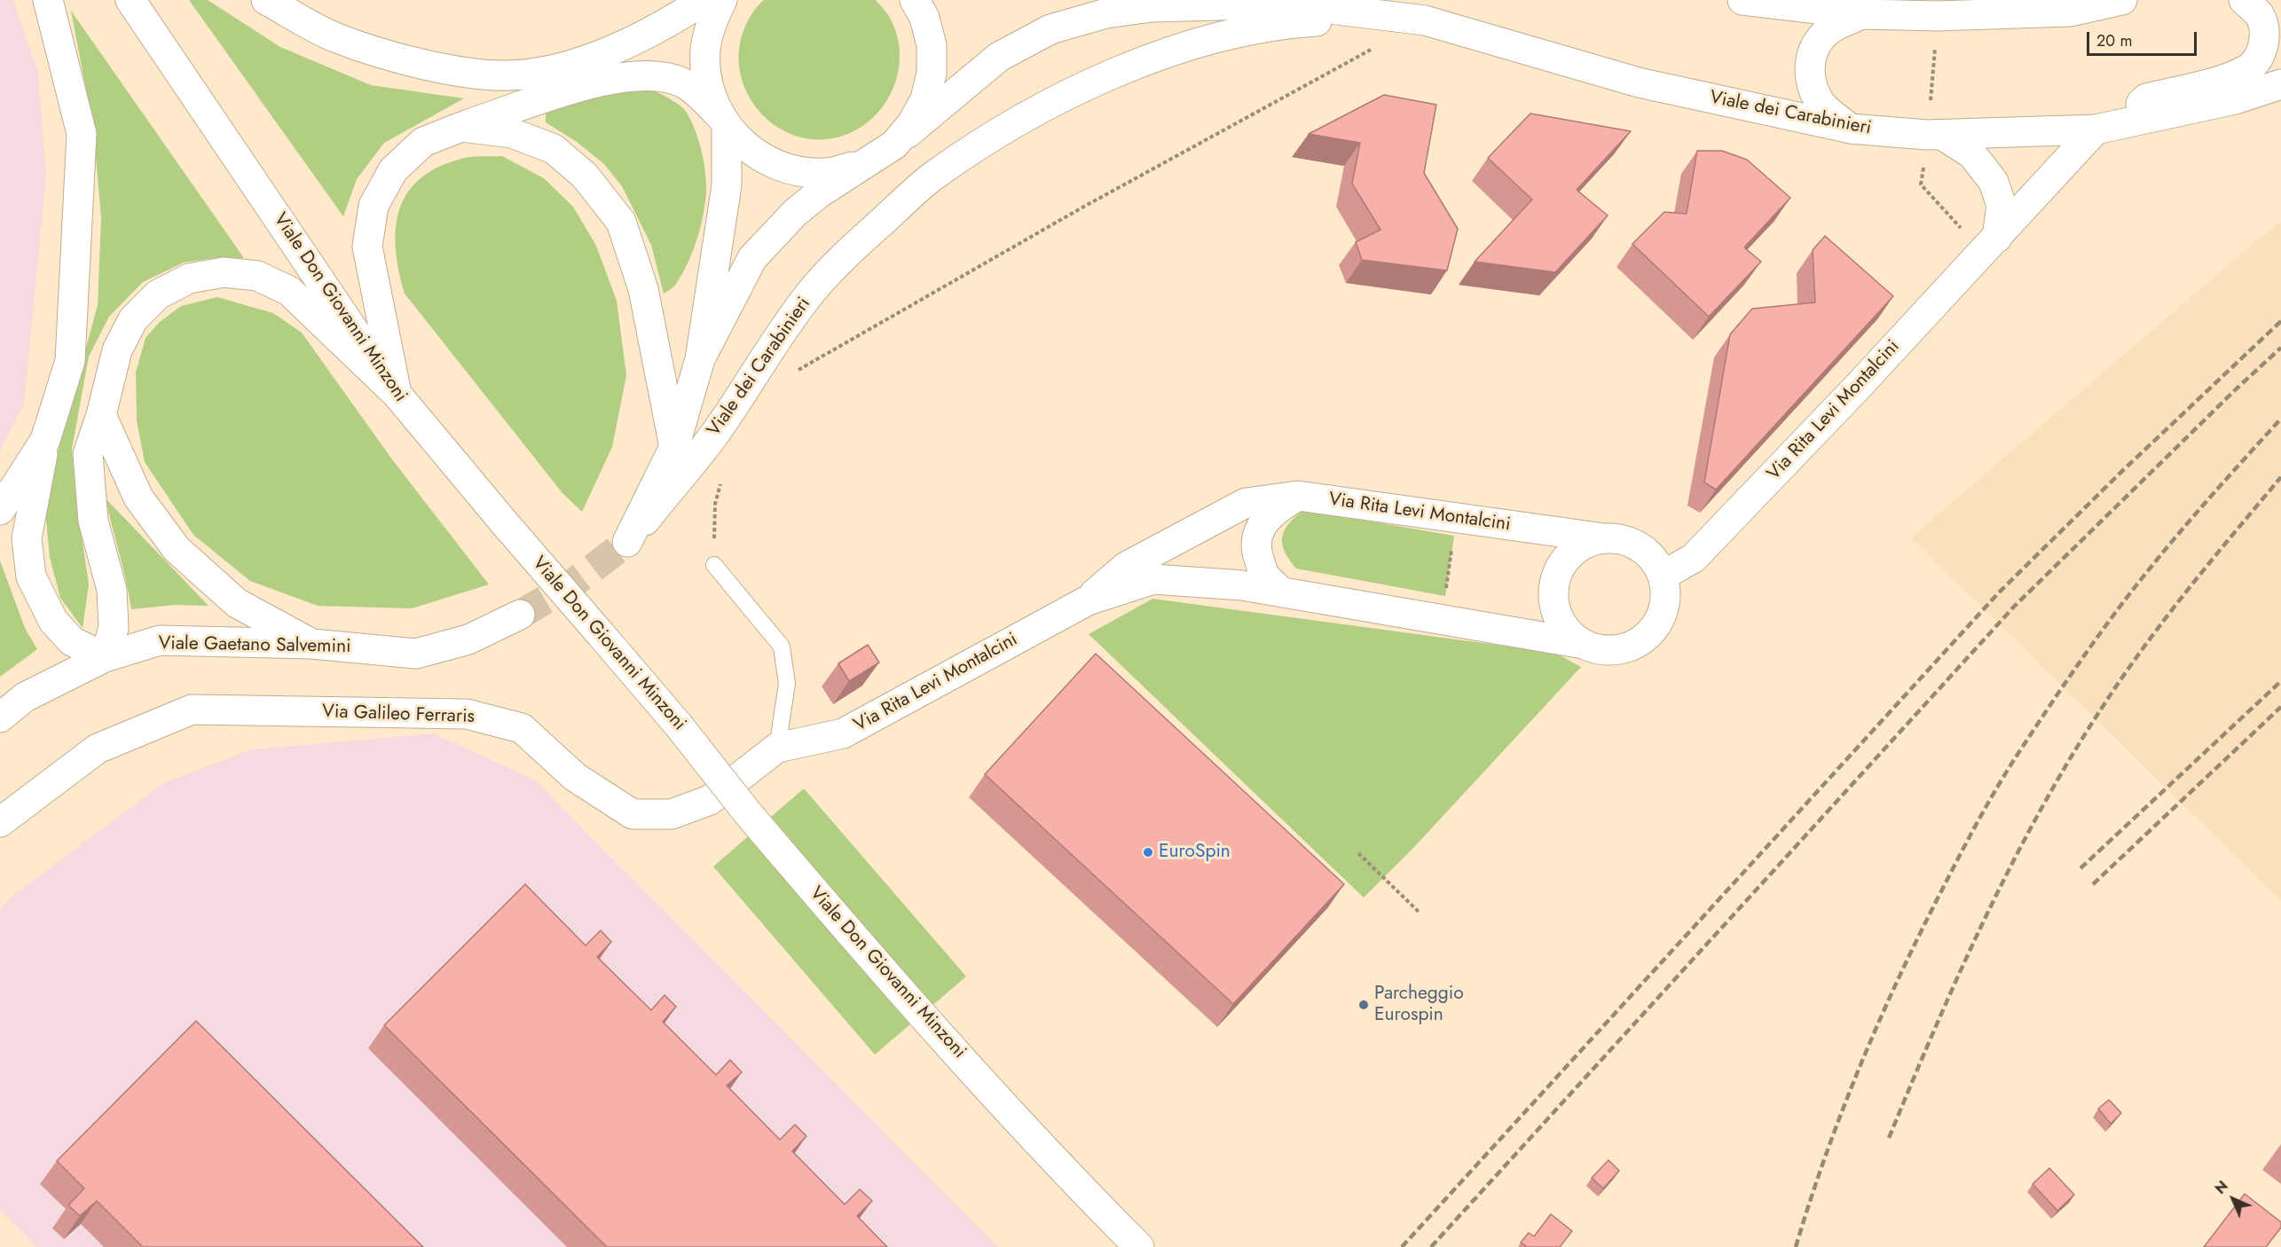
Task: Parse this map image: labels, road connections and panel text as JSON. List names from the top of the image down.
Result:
{
  "streets": {
    "main road": [
      "Viale dei Carabinieri",
      "Viale Don Giovanni Minzoni",
      "Via Rita Levi Montalcini",
      "Viale Gaetano Salvemini",
      "Via Galileo Ferraris"
    ]
  },
  "crossings": [
    ["Viale dei Carabinieri", "Via Rita Levi Montalcini"],
    ["Via Rita Levi Montalcini", "Via Galileo Ferraris"]
  ],
  "places": ["EuroSpin", "Parcheggio Eurospin"],
  "scale_bar": "20 m",
  "north": "top left"
}
